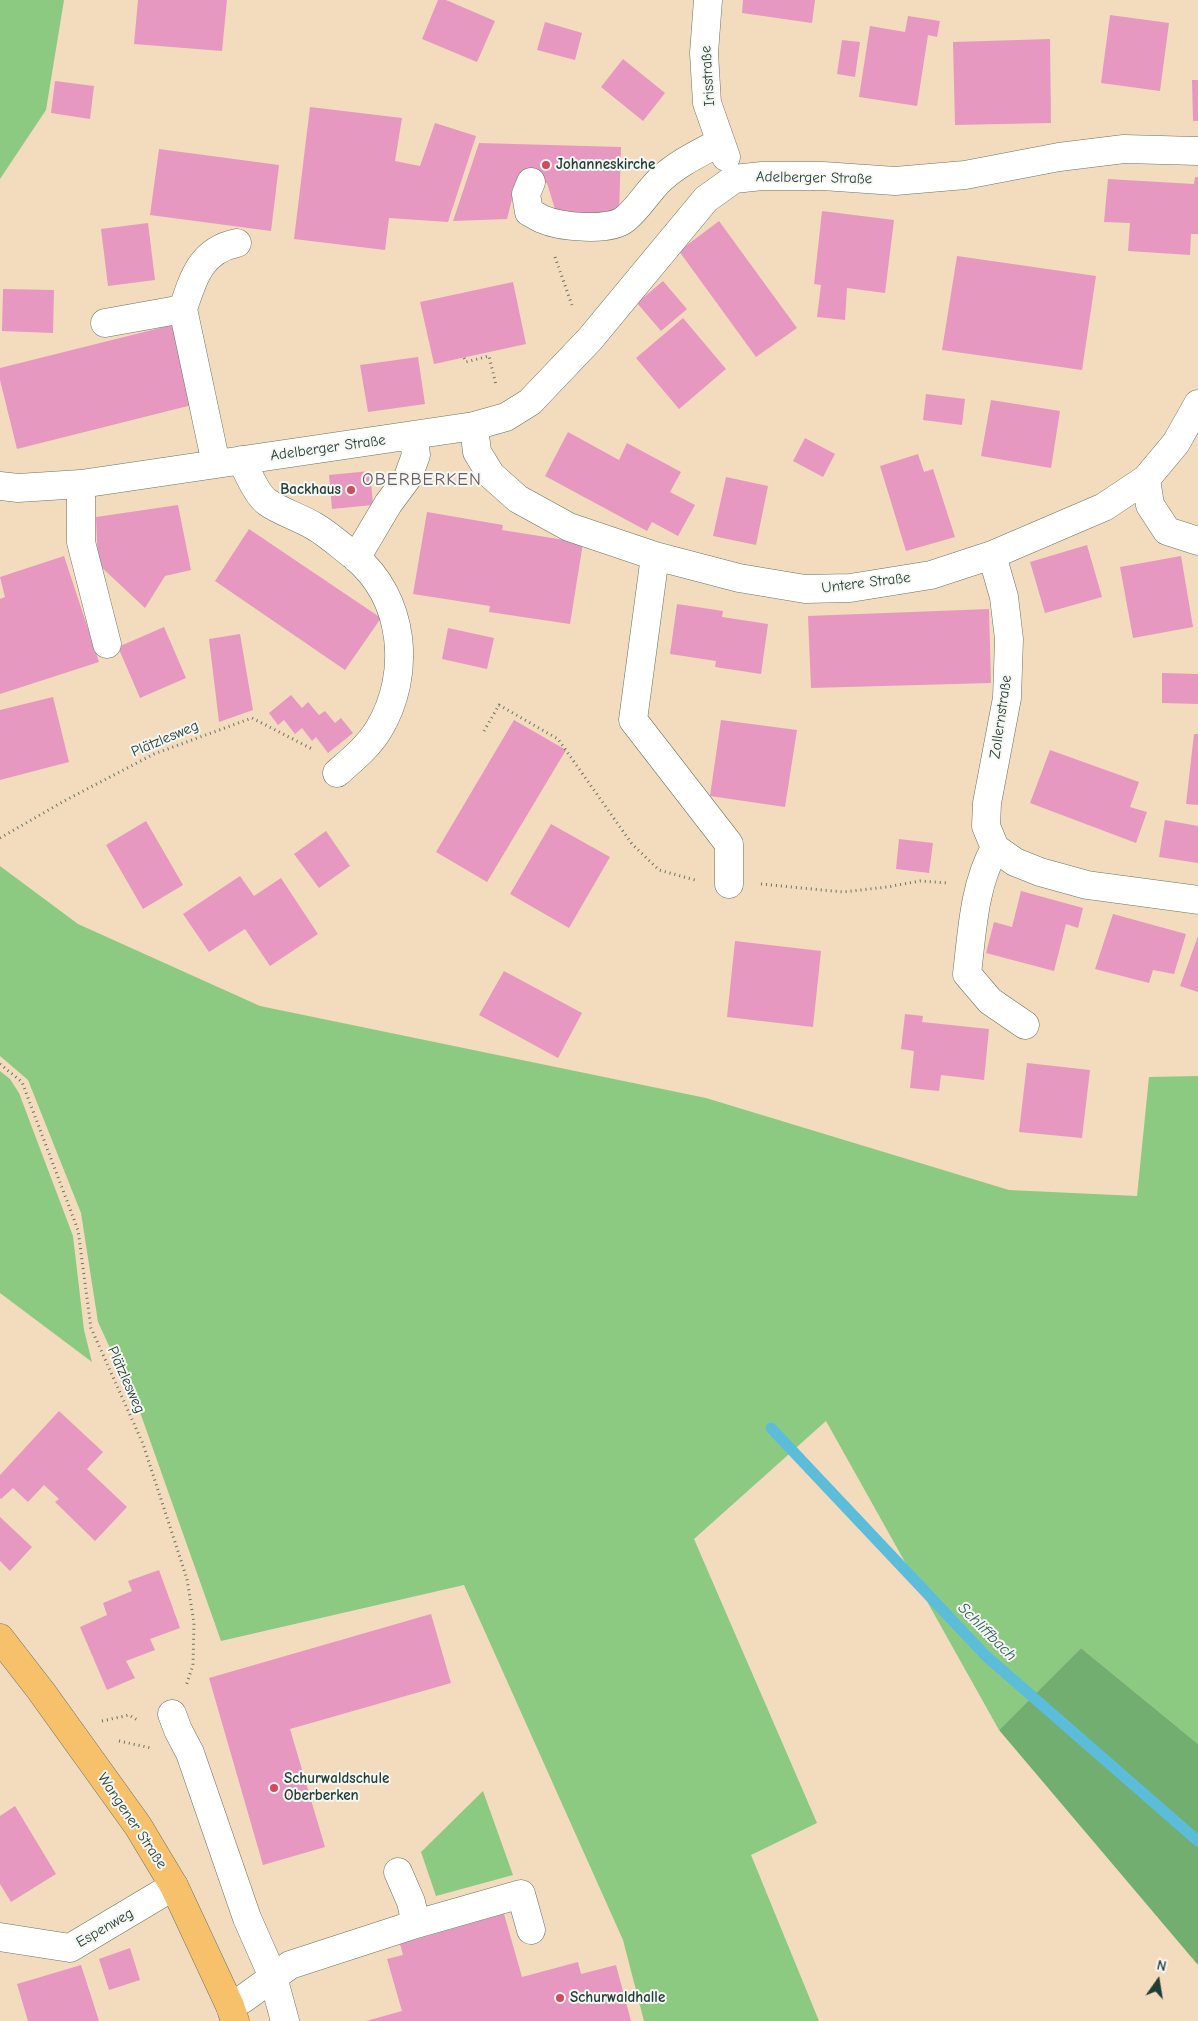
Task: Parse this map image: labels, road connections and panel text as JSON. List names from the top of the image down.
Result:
{
  "streets": {
    "main road": ["Wangener Straße"],
    "street": [
      "Irisstraße",
      "Adelberger Straße",
      "Untere Straße",
      "Zollernstraße",
      "Espenweg"
    ],
    "path": ["Plätzlesweg"]
  },
  "crossings": [
    ["Irisstraße", "Adelberger Straße"],
    ["Adelberger Straße", "Untere Straße"],
    ["Untere Straße", "Zollernstraße"],
    ["Wangener Straße", "Espenweg"]
  ],
  "districts": ["OBERBERKEN"],
  "water": ["Schliffbach"],
  "places": [
    "Johanneskirche",
    "Backhaus",
    "Schurwaldschule Oberberken",
    "Schurwaldhalle"
  ],
  "north": "top"
}
